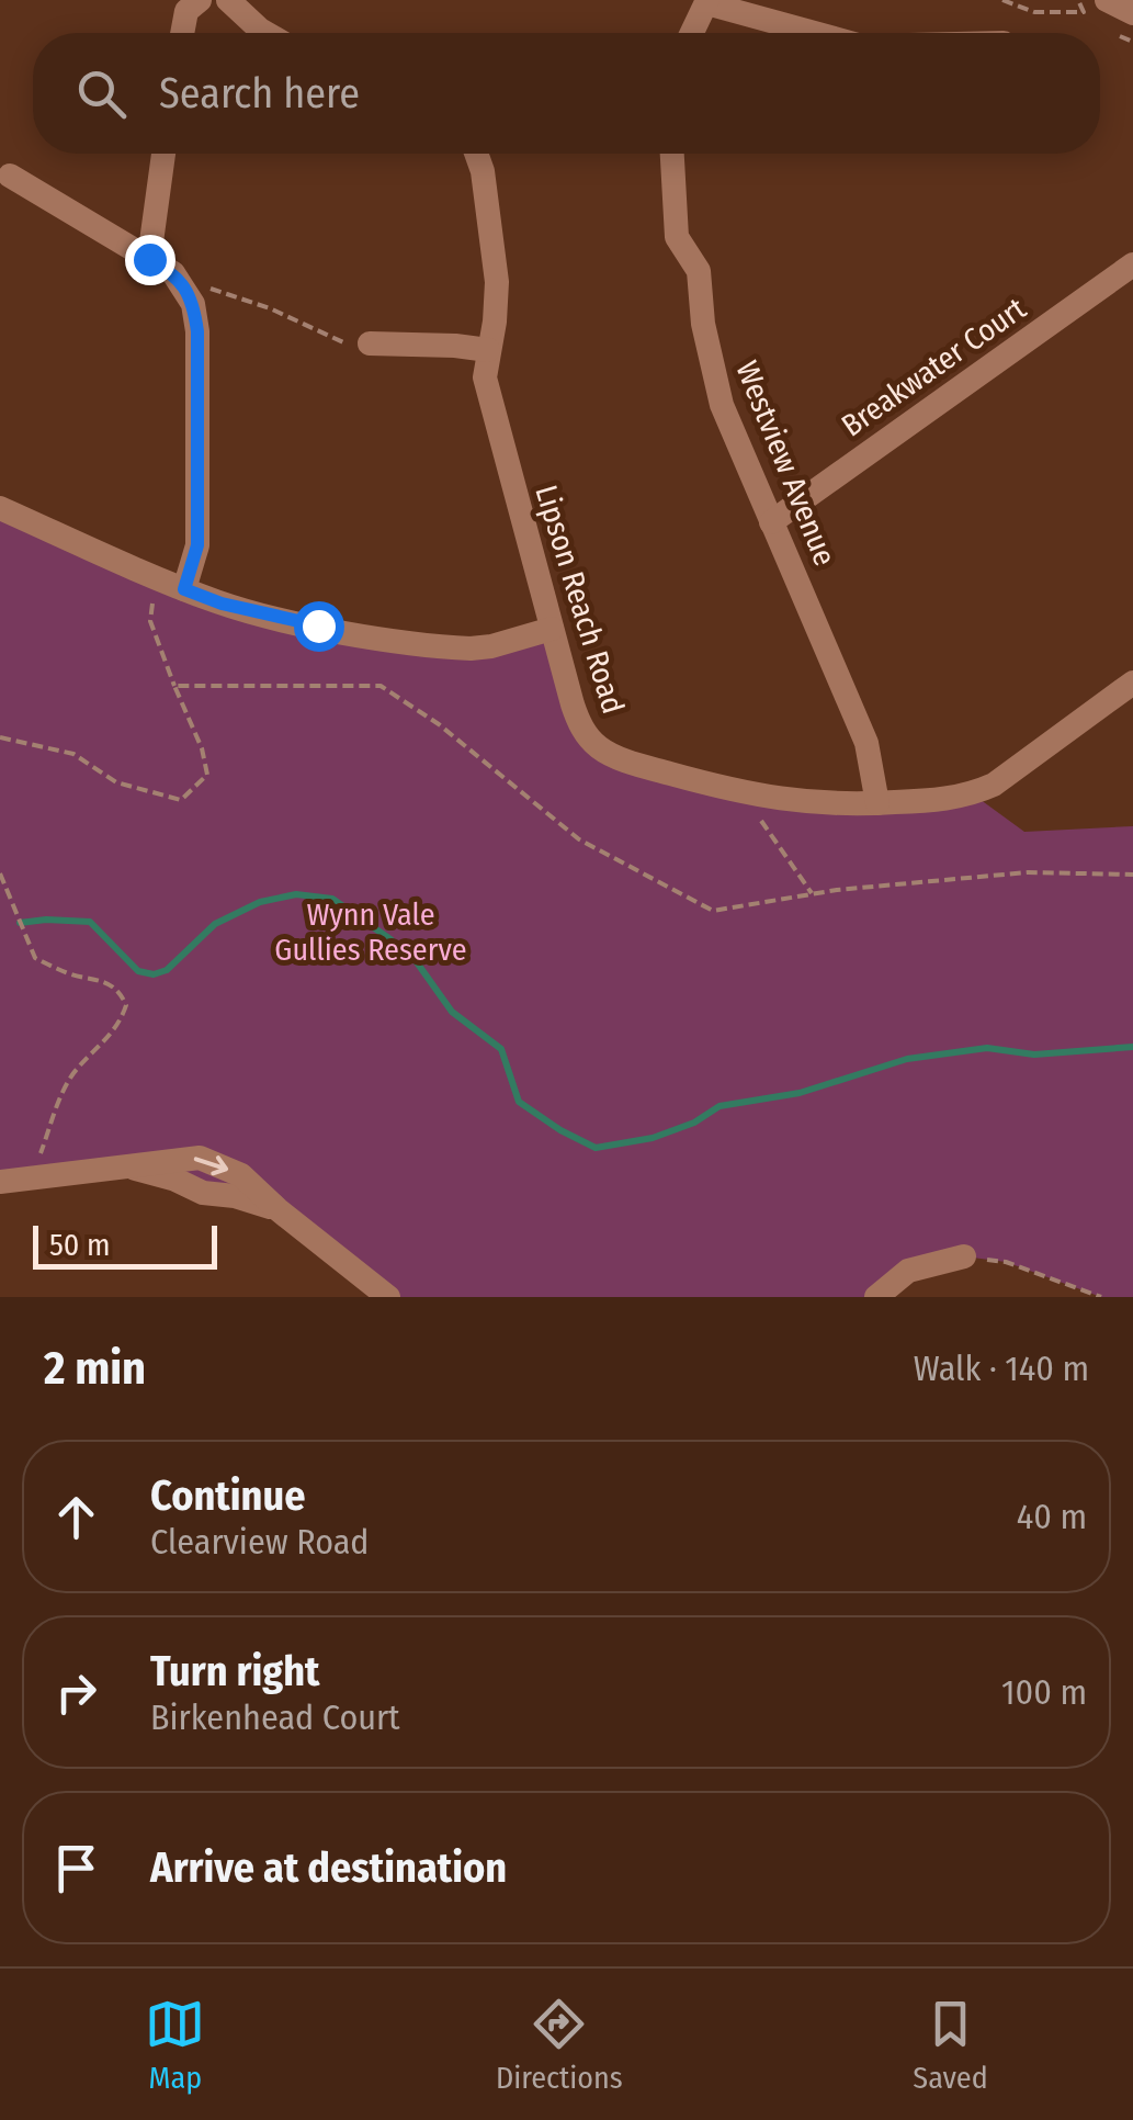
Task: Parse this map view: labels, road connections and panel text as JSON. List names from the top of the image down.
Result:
{
  "streets": {
    "street": ["Breakwater Court", "Westview Avenue", "Lipson Reach Road"]
  },
  "crossings": [
    ["Breakwater Court", "Westview Avenue"],
    ["Westview Avenue", "Lipson Reach Road"]
  ],
  "parks": ["Wynn Vale Gullies Reserve"],
  "scale_bar": "50 m",
  "page": {
    "search": "Search here",
    "scale": "50 m",
    "heading": ["2 min", "Walk · 140 m"],
    "list": [
      ["Continue", "Clearview Road", "40 m"],
      ["Turn right", "Birkenhead Court", "100 m"],
      "Arrive at destination"
    ],
    "nav": ["Map", "Directions", "Saved"]
  }
}
